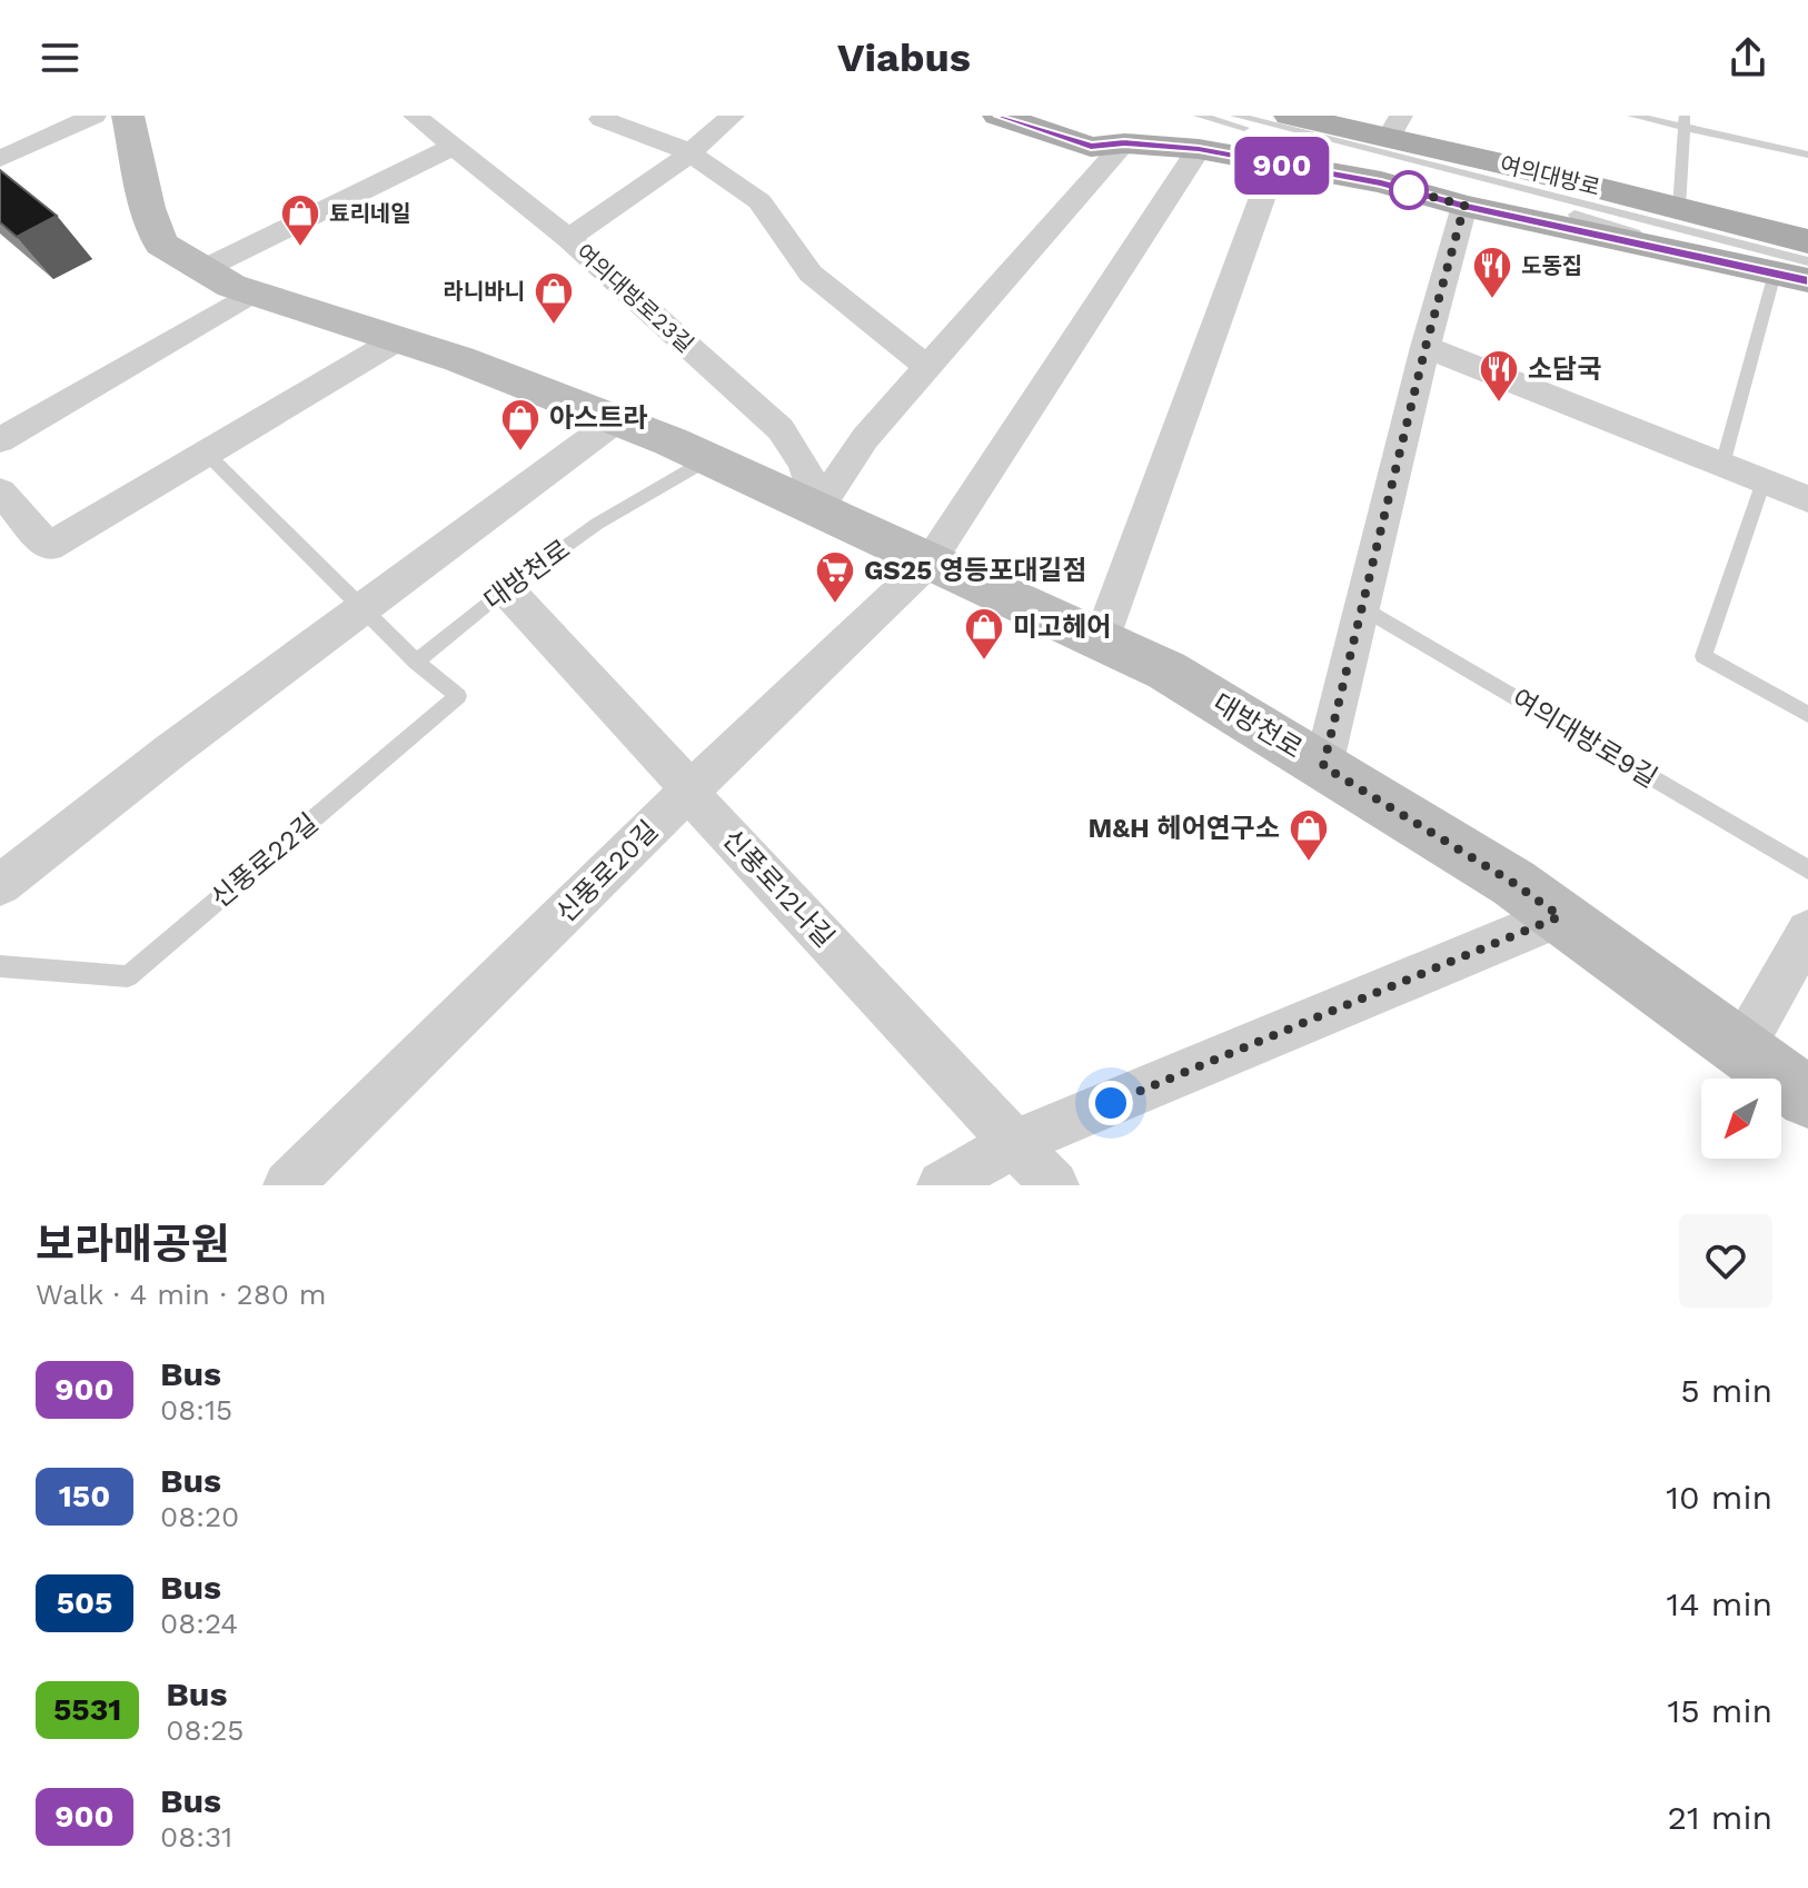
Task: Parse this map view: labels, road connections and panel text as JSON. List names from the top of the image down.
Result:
{
  "streets": {
    "main road": ["여의대방로", "대방천로"],
    "street": ["여의대방로23길", "신풍로20길", "신풍로12나길"],
    "lane": ["여의대방로9길", "신풍로22길"]
  },
  "crossings": [
    ["여의대방로", "신풍로20길"],
    ["여의대방로23길", "대방천로"],
    ["대방천로", "신풍로22길"],
    ["대방천로", "신풍로20길"],
    ["대방천로", "신풍로12나길"],
    ["신풍로20길", "신풍로12나길"]
  ],
  "places": {
    "shop": [
      "툐리네일",
      "라니바니",
      "아스트라",
      "미고헤어",
      "M&H 헤어연구소"
    ],
    "restaurant": ["도동집", "소담국"],
    "supermarket": ["GS25 영등포대길점"]
  },
  "lines": ["bus line 900"],
  "north": "bottom left",
  "page": {
    "header": "Viabus",
    "on_map": "900",
    "heading": ["보라매공원", "Walk · 4 min · 280 m"],
    "list": [
      {
        "mark": "900",
        "name": "Bus",
        "note": "08:15",
        "value": "5 min"
      },
      {
        "mark": "150",
        "name": "Bus",
        "note": "08:20",
        "value": "10 min"
      },
      {
        "mark": "505",
        "name": "Bus",
        "note": "08:24",
        "value": "14 min"
      },
      {
        "mark": "5531",
        "name": "Bus",
        "note": "08:25",
        "value": "15 min"
      },
      {
        "mark": "900",
        "name": "Bus",
        "note": "08:31",
        "value": "21 min"
      }
    ]
  }
}
